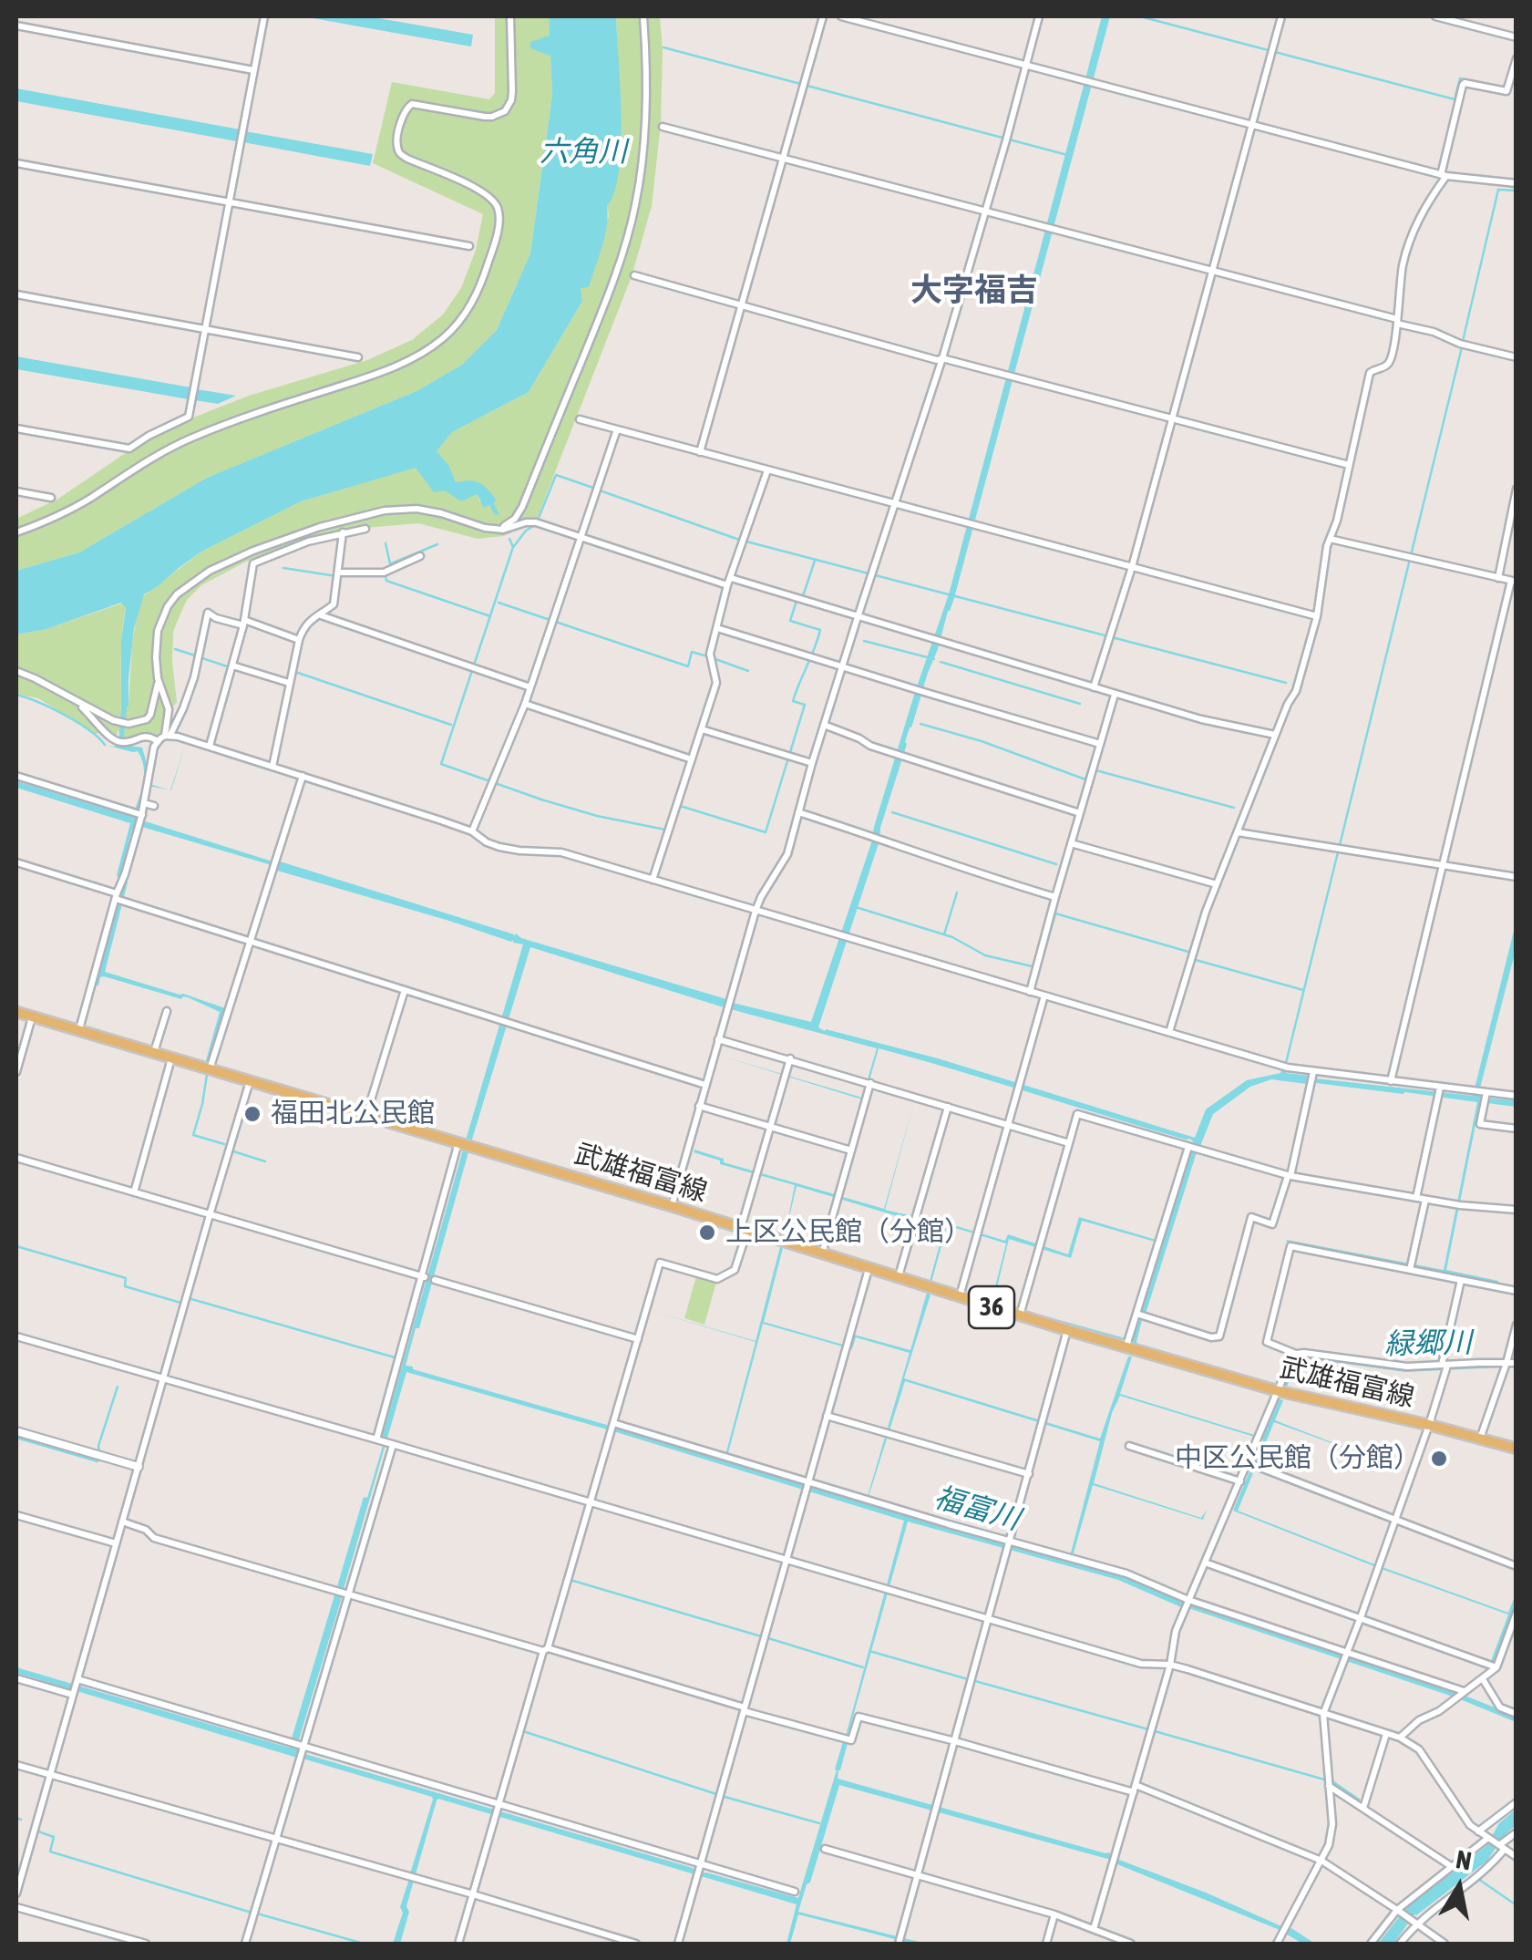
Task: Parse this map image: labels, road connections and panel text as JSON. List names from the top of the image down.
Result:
{
  "streets": {
    "main road": ["武雄福富線", "36"]
  },
  "districts": ["大字福吉"],
  "water": ["六角川", "緑郷川", "福富川"],
  "places": ["福田北公民館", "上区公民館（分館）", "中区公民館（分館）"],
  "north": "top"
}
